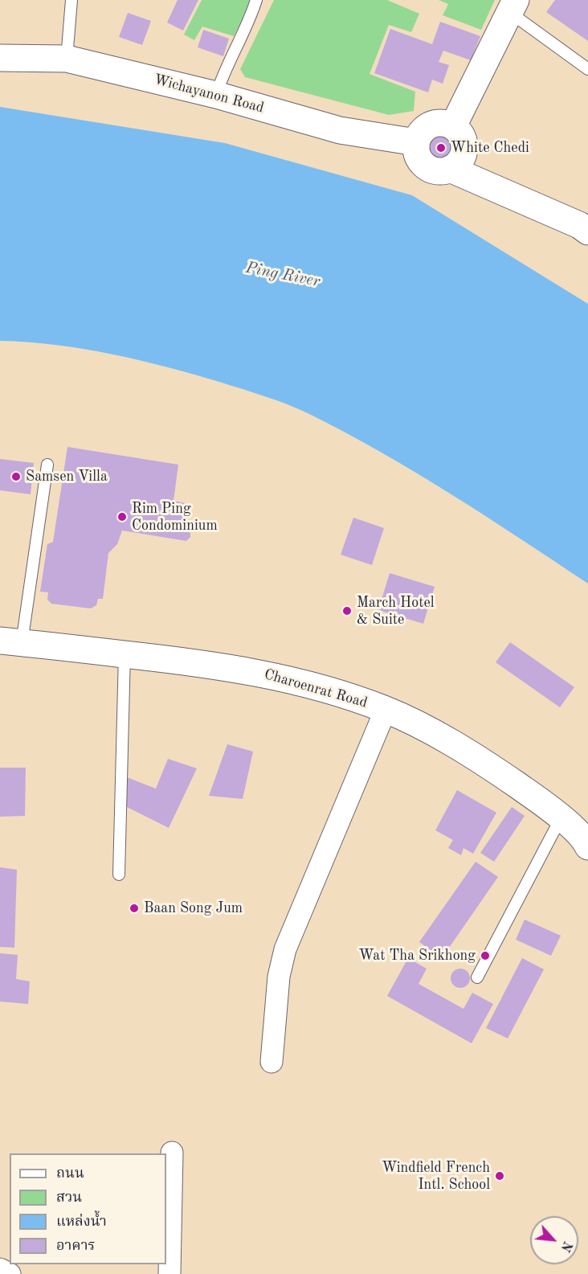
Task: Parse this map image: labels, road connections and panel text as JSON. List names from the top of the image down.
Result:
{
  "streets": {
    "street": ["Wichayanon Road", "Charoenrat Road"]
  },
  "water": ["Ping River"],
  "places": [
    "White Chedi",
    "Samsen Villa",
    "Rim Ping Condominium",
    "March Hotel & Suite",
    "Baan Song Jum",
    "Wat Tha Srikhong",
    "Windfield French Intl. School"
  ],
  "legend": [
    "ถนน",
    "สวน",
    "แหล่งน้ำ",
    "อาคาร"
  ],
  "north": "bottom right"
}
